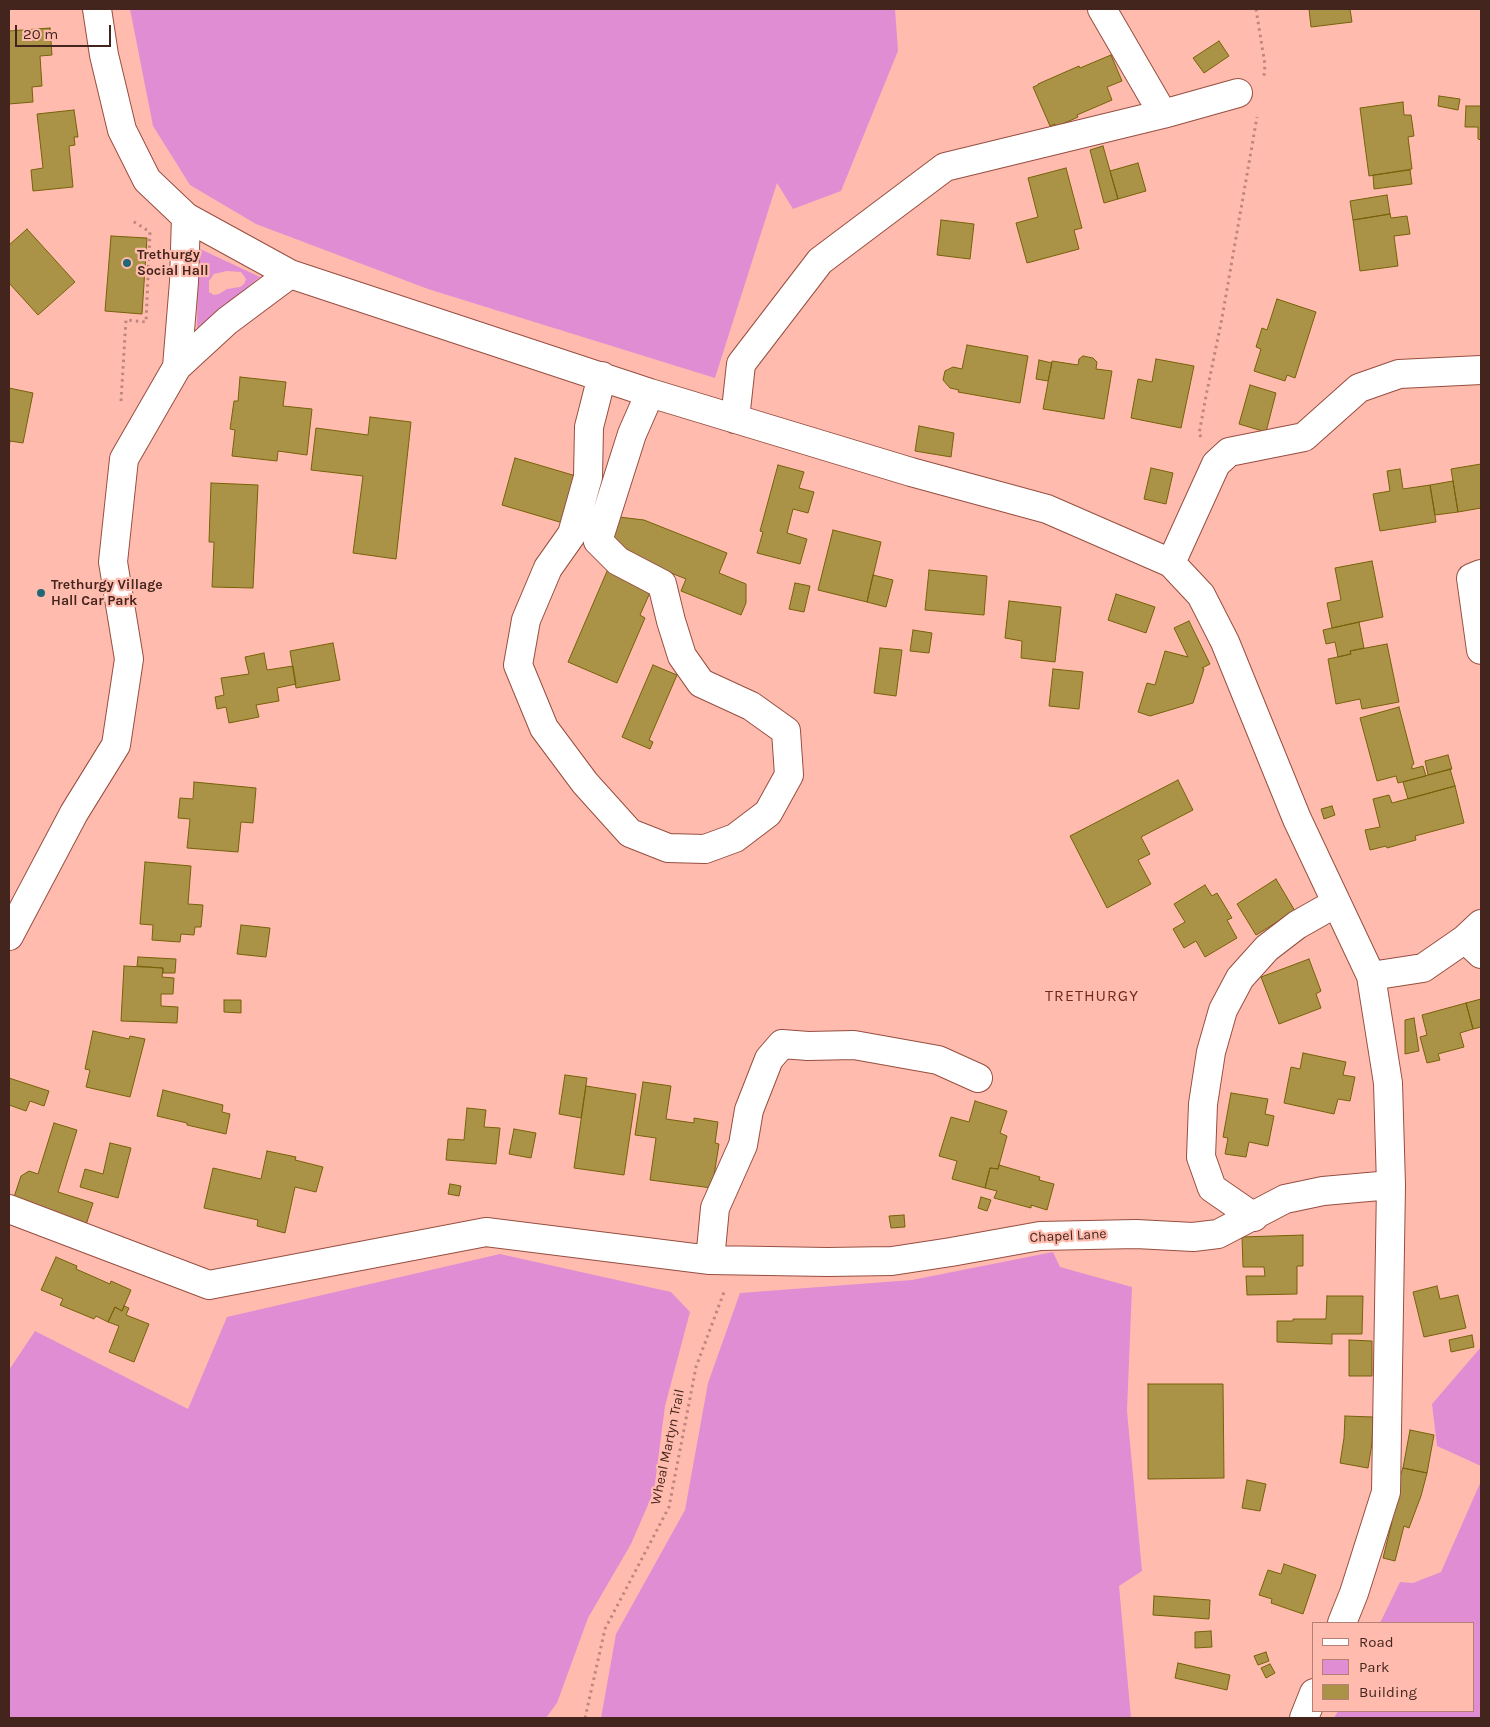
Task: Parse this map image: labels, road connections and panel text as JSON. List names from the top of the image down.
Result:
{
  "streets": {
    "street": ["Chapel Lane"],
    "path": ["Wheal Martyn Trail"]
  },
  "crossings": [
    ["Chapel Lane", "Wheal Martyn Trail"]
  ],
  "districts": ["TRETHURGY"],
  "places": ["Trethurgy Social Hall", "Trethurgy Village Hall Car Park"],
  "legend": ["Road", "Park", "Building"],
  "scale_bar": "20 m"
}
